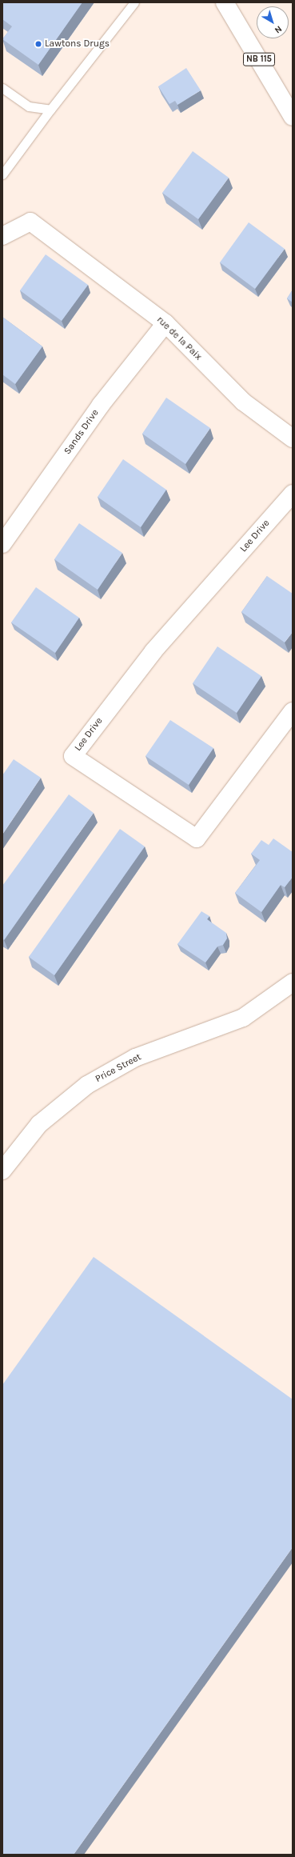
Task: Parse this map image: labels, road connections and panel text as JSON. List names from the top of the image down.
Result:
{
  "streets": {
    "street": [
      "NB 115",
      "rue de la Paix",
      "Sands Drive",
      "Lee Drive",
      "Price Street"
    ]
  },
  "crossings": [
    ["rue de la Paix", "Sands Drive"]
  ],
  "places": ["Lawtons Drugs"],
  "north": "bottom right"
}
